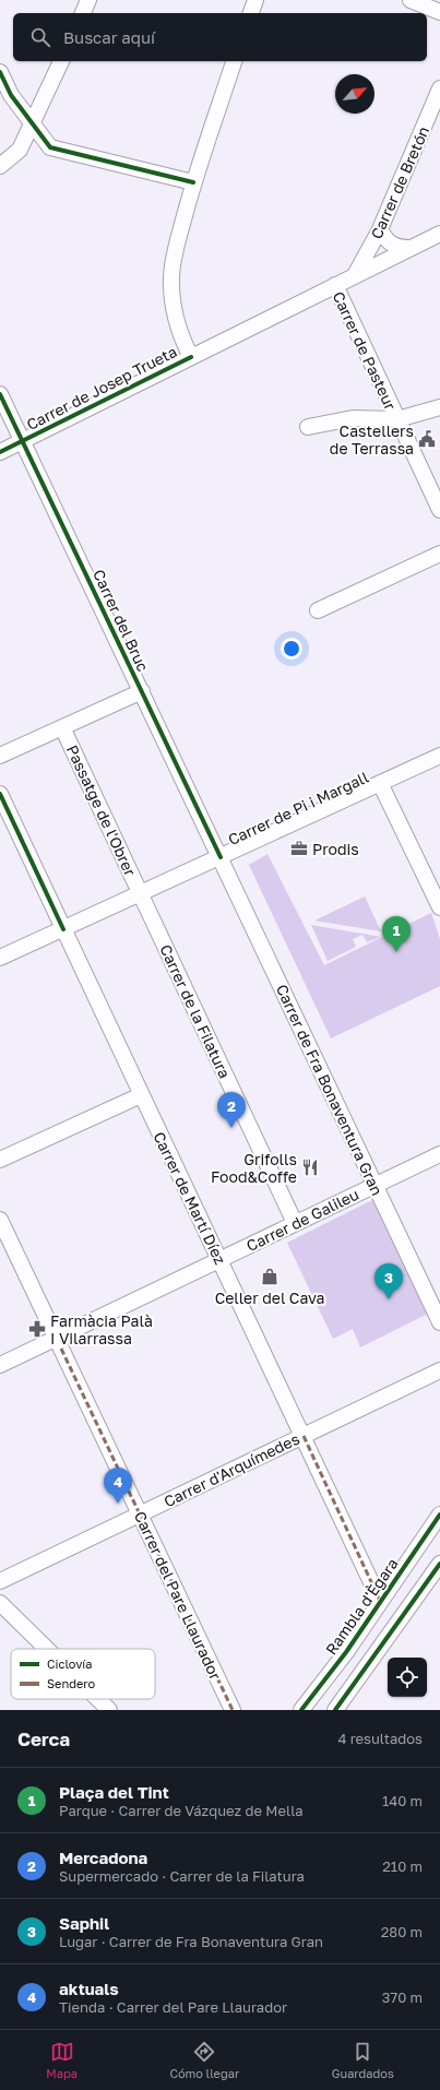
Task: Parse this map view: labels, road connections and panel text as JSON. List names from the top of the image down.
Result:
{
  "streets": {
    "street": [
      "Carrer de Bretón",
      "Carrer de Pasteur",
      "Carrer de Josep Trueta",
      "Carrer del Bruc",
      "Carrer de Pi i Margall",
      "Passatge de l'Obrer",
      "Carrer de la Filatura",
      "Carrer de Fra Bonaventura Gran",
      "Carrer de Martí Díez",
      "Carrer de Galileu",
      "Carrer d'Arquímedes",
      "Carrer del Pare Llaurador",
      "Rambla d'Ègara"
    ]
  },
  "crossings": [
    ["Carrer de Bretón", "Carrer de Josep Trueta"],
    ["Carrer de Pasteur", "Carrer de Josep Trueta"],
    ["Carrer de Josep Trueta", "Carrer del Bruc"],
    ["Carrer del Bruc", "Carrer de Pi i Margall"],
    ["Carrer del Bruc", "Carrer de Fra Bonaventura Gran"],
    ["Carrer de Pi i Margall", "Passatge de l'Obrer"],
    ["Carrer de Pi i Margall", "Carrer de la Filatura"],
    ["Carrer de Pi i Margall", "Carrer de Fra Bonaventura Gran"],
    ["Carrer de Pi i Margall", "Carrer de Martí Díez"],
    ["Passatge de l'Obrer", "Carrer de la Filatura"],
    ["Carrer de la Filatura", "Carrer de Galileu"],
    ["Carrer de Fra Bonaventura Gran", "Carrer de Galileu"],
    ["Carrer de Martí Díez", "Carrer de Galileu"],
    ["Carrer de Martí Díez", "Carrer d'Arquímedes"],
    ["Carrer de Martí Díez", "Rambla d'Ègara"],
    ["Carrer de Galileu", "Carrer del Pare Llaurador"],
    ["Carrer d'Arquímedes", "Carrer del Pare Llaurador"]
  ],
  "places": {
    "public building": ["Castellers de Terrassa"],
    "office": ["Prodis"],
    "restaurant": ["Grifolls Food&Coffe"],
    "shop": ["Celler del Cava"],
    "pharmacy": ["Farmàcia Palà I Vilarrassa"]
  },
  "legend": ["Ciclovía", "Sendero"],
  "north": "top right",
  "page": {
    "search": "Buscar aquí",
    "pins": [
      "1",
      "2",
      "3",
      "4"
    ],
    "heading": ["Cerca", "4 resultados"],
    "list": [
      {
        "mark": "1",
        "name": "Plaça del Tint",
        "note": "Parque · Carrer de Vázquez de Mella",
        "value": "140 m"
      },
      {
        "mark": "2",
        "name": "Mercadona",
        "note": "Supermercado · Carrer de la Filatura",
        "value": "210 m"
      },
      {
        "mark": "3",
        "name": "Saphil",
        "note": "Lugar · Carrer de Fra Bonaventura Gran",
        "value": "280 m"
      },
      {
        "mark": "4",
        "name": "aktuals",
        "note": "Tienda · Carrer del Pare Llaurador",
        "value": "370 m"
      }
    ],
    "nav": ["Mapa", "Cómo llegar", "Guardados"]
  }
}
